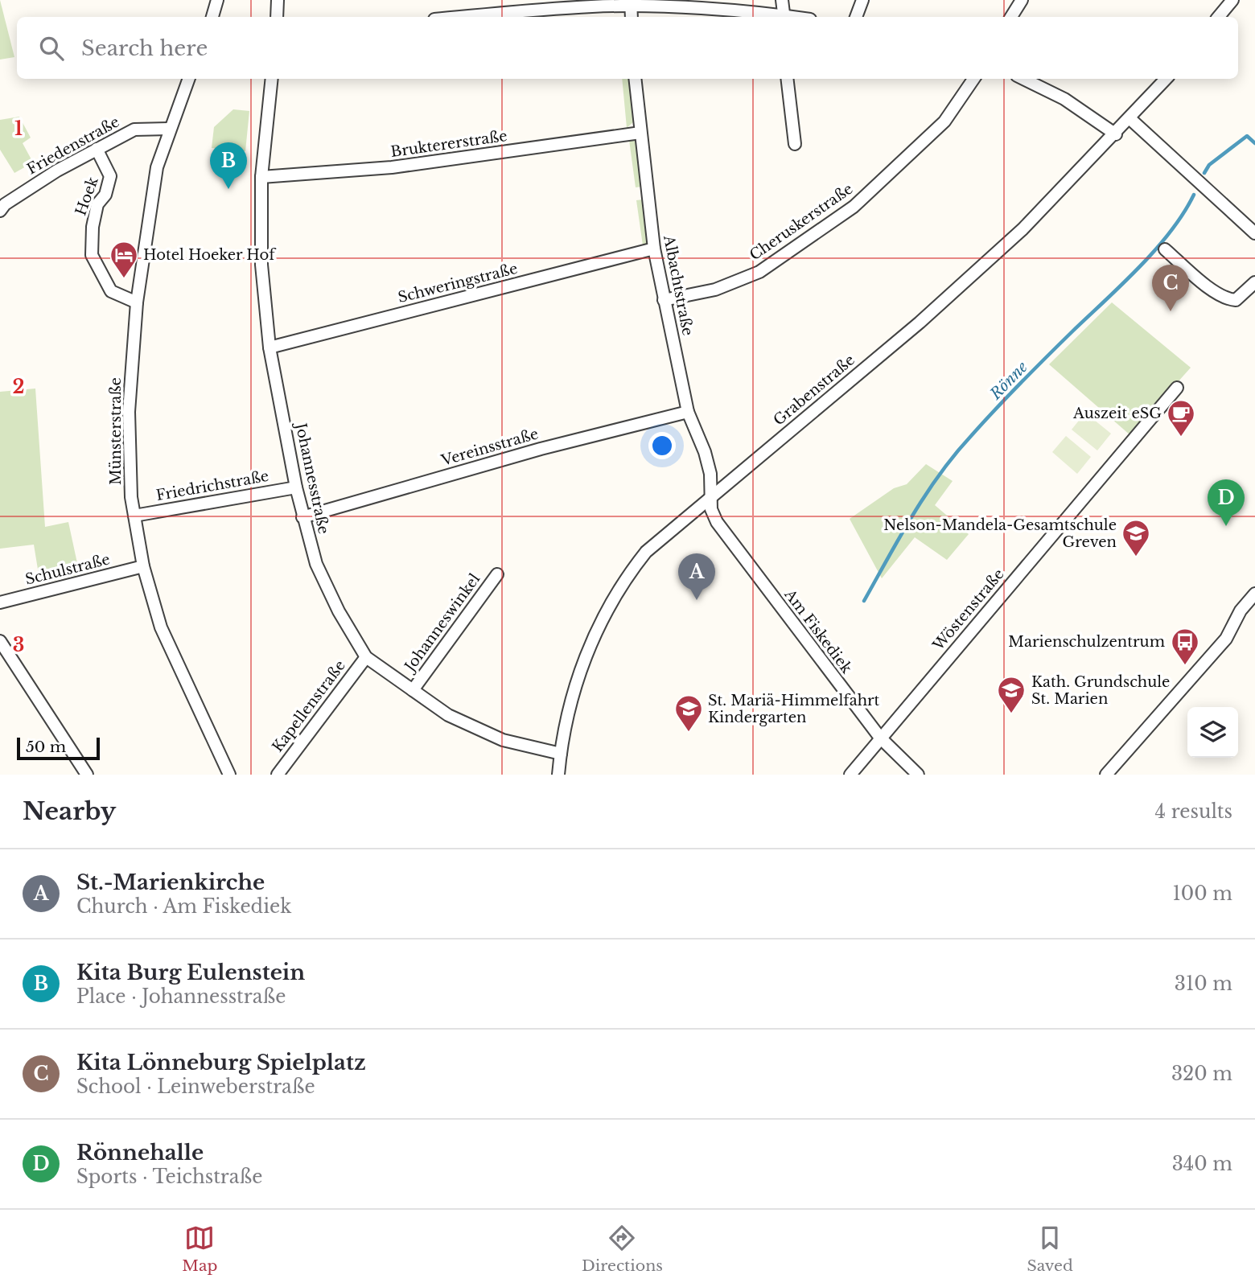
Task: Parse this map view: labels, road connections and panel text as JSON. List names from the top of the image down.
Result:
{
  "streets": {
    "street": [
      "Bruktererstraße",
      "Friedenstraße",
      "Hoek",
      "Cheruskerstraße",
      "Schweringstraße",
      "Albachtstraße",
      "Grabenstraße",
      "Münsterstraße",
      "Vereinsstraße",
      "Johannesstraße",
      "Friedrichstraße",
      "Schulstraße",
      "Wöstenstraße",
      "Johanneswinkel",
      "Am Fiskediek",
      "Kapellenstraße"
    ]
  },
  "crossings": [
    ["Bruktererstraße", "Albachtstraße"],
    ["Bruktererstraße", "Johannesstraße"],
    ["Friedenstraße", "Hoek"],
    ["Friedenstraße", "Münsterstraße"],
    ["Hoek", "Münsterstraße"],
    ["Cheruskerstraße", "Albachtstraße"],
    ["Schweringstraße", "Albachtstraße"],
    ["Schweringstraße", "Johannesstraße"],
    ["Albachtstraße", "Grabenstraße"],
    ["Albachtstraße", "Vereinsstraße"],
    ["Albachtstraße", "Am Fiskediek"],
    ["Grabenstraße", "Johannesstraße"],
    ["Grabenstraße", "Am Fiskediek"],
    ["Münsterstraße", "Friedrichstraße"],
    ["Münsterstraße", "Schulstraße"],
    ["Vereinsstraße", "Johannesstraße"],
    ["Johannesstraße", "Friedrichstraße"],
    ["Johannesstraße", "Johanneswinkel"],
    ["Johannesstraße", "Kapellenstraße"],
    ["Wöstenstraße", "Am Fiskediek"]
  ],
  "water": ["Rönne"],
  "places": {
    "hotel": ["Hotel Hoeker Hof"],
    "cafe": ["Auszeit eSG"],
    "school or university": ["Nelson-Mandela-Gesamtschule Greven", "Kath. Grundschule St. Marien", "St. Mariä-Himmelfahrt Kindergarten"],
    "bus stop": ["Marienschulzentrum"]
  },
  "scale_bar": "50 m",
  "page": {
    "search": "Search here",
    "pins": [
      "B",
      "C",
      "D",
      "A"
    ],
    "scale": "50 m",
    "heading": ["Nearby", "4 results"],
    "list": [
      {
        "mark": "A",
        "name": "St.-Marienkirche",
        "note": "Church · Am Fiskediek",
        "value": "100 m"
      },
      {
        "mark": "B",
        "name": "Kita Burg Eulenstein",
        "note": "Place · Johannesstraße",
        "value": "310 m"
      },
      {
        "mark": "C",
        "name": "Kita Lönneburg Spielplatz",
        "note": "School · Leinweberstraße",
        "value": "320 m"
      },
      {
        "mark": "D",
        "name": "Rönnehalle",
        "note": "Sports · Teichstraße",
        "value": "340 m"
      }
    ],
    "nav": ["Map", "Directions", "Saved"]
  },
  "grid": {
    "rows": ["1", "2", "3"]
  }
}
